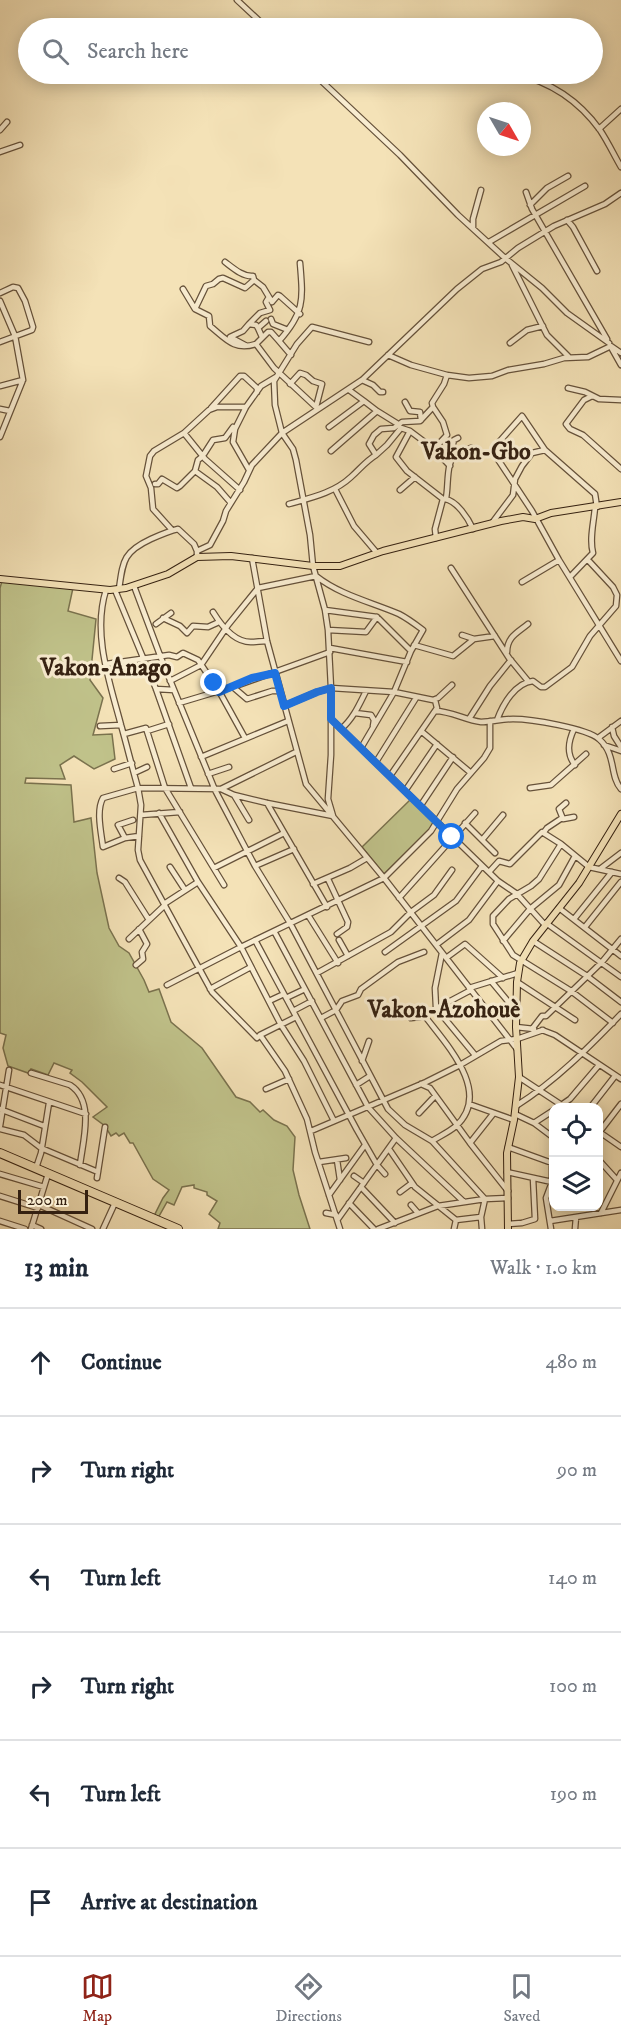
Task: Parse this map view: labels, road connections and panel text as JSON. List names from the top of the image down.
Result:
{
  "districts": ["Vakon-Gbo", "Vakon-Anago", "Vakon-Azohouè"],
  "scale_bar": "200 m",
  "north": "bottom right",
  "page": {
    "search": "Search here",
    "scale": "200 m",
    "heading": ["13 min", "Walk · 1.0 km"],
    "list": [
      ["Continue", "480 m"],
      ["Turn right", "90 m"],
      ["Turn left", "140 m"],
      ["Turn right", "100 m"],
      ["Turn left", "190 m"],
      "Arrive at destination"
    ],
    "nav": ["Map", "Directions", "Saved"]
  }
}
